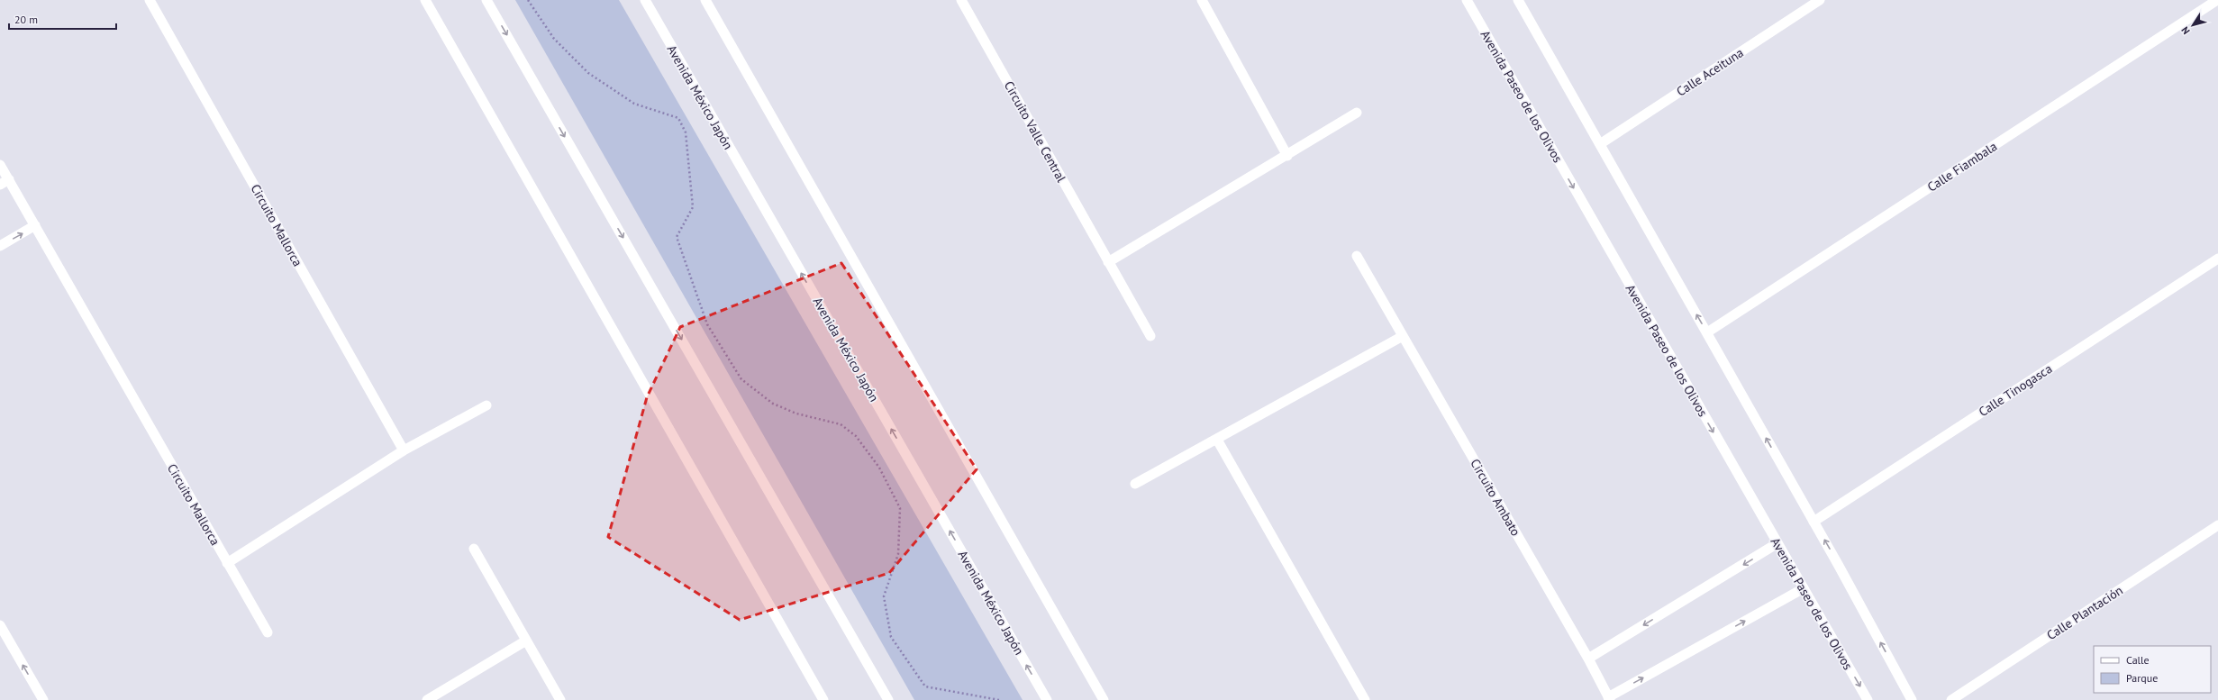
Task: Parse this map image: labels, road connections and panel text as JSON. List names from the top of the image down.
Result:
{
  "streets": {
    "street": [
      "Calle Aceituna",
      "Avenida Paseo de los Olivos",
      "Avenida México Japón",
      "Circuito Valle Central",
      "Calle Fiambala",
      "Circuito Mallorca",
      "Calle Tinogasca",
      "Circuito Ambato",
      "Calle Plantación"
    ]
  },
  "crossings": [
    ["Avenida Paseo de los Olivos", "Circuito Ambato"]
  ],
  "legend": ["Calle", "Parque"],
  "scale_bar": "20 m",
  "north": "bottom left"
}
